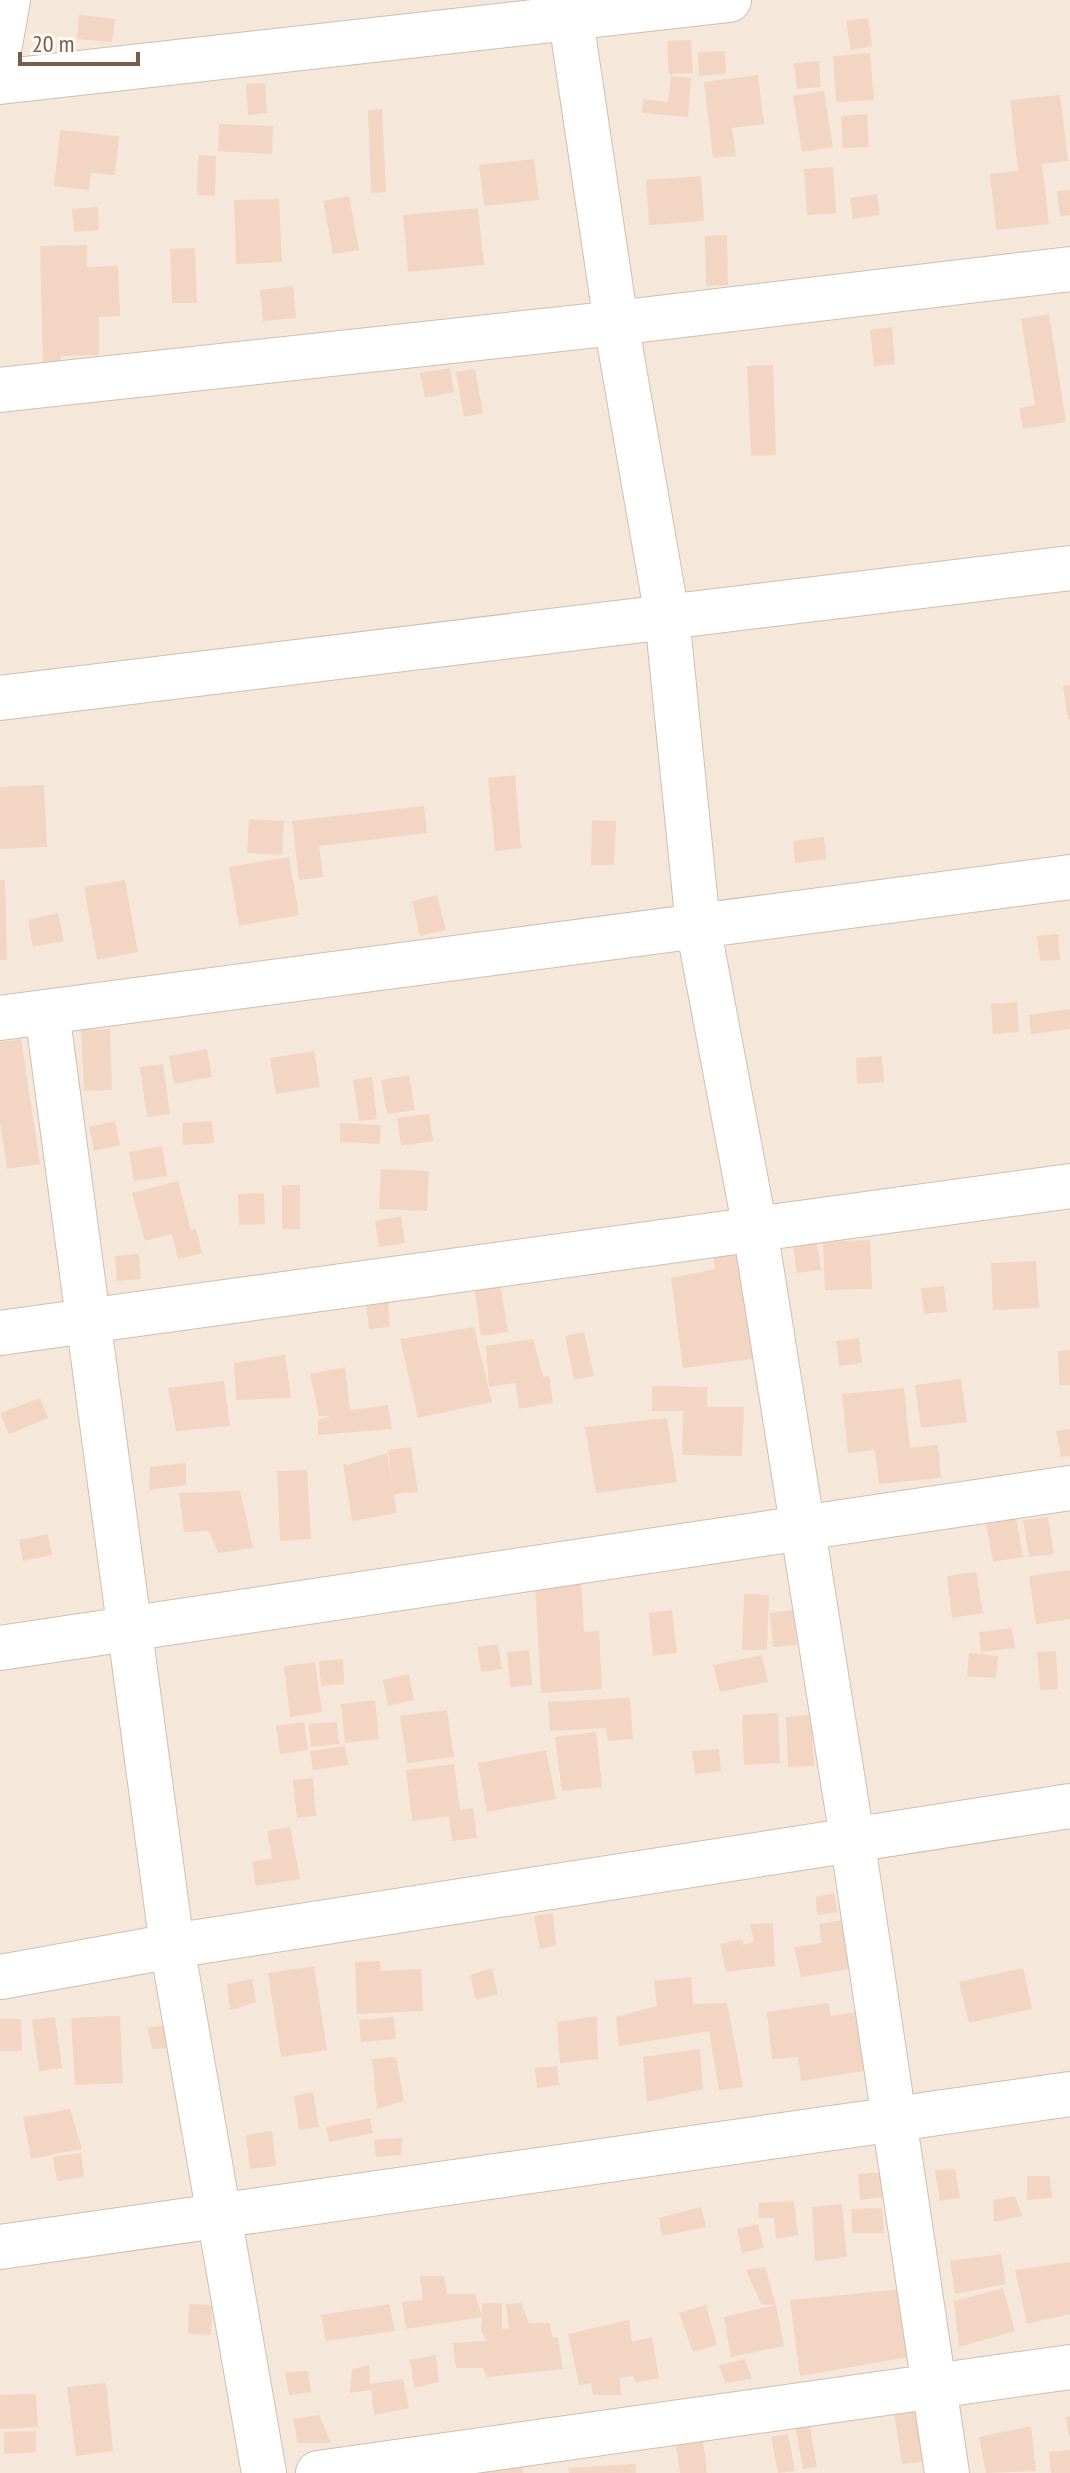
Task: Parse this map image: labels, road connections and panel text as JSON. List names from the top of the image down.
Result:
{
  "scale_bar": "20 m"
}
